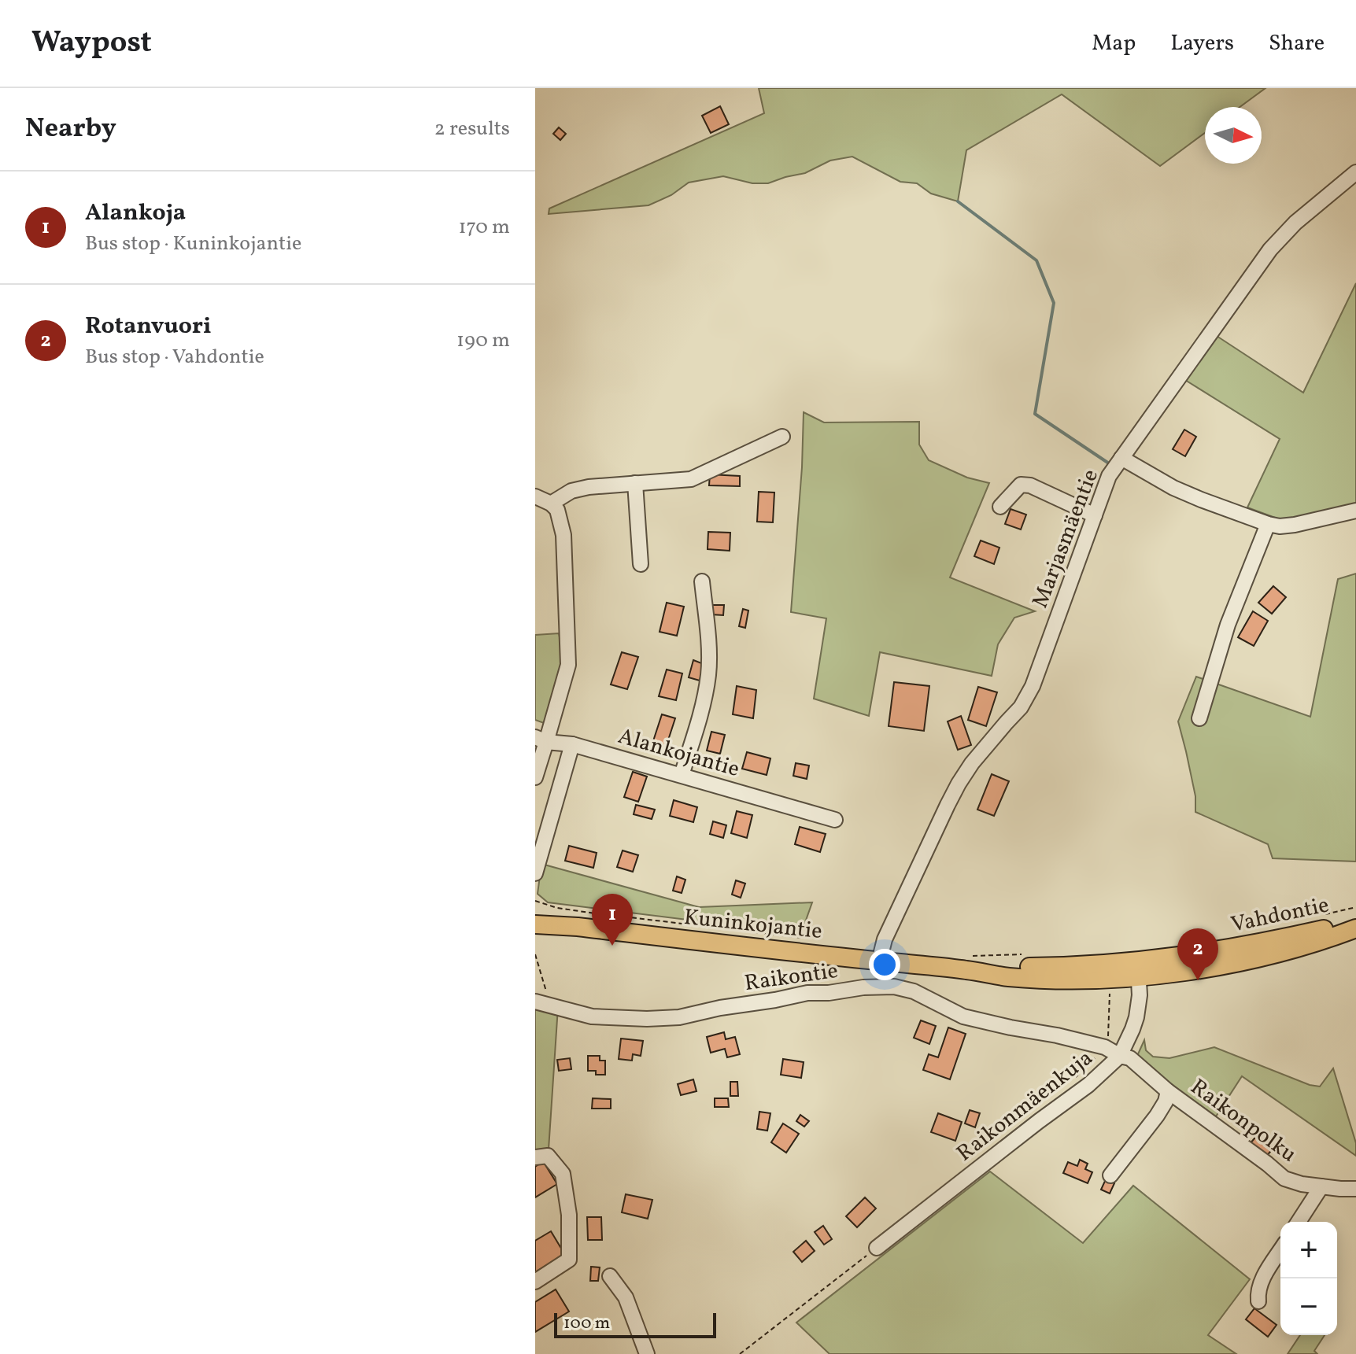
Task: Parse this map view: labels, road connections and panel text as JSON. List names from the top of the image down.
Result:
{
  "streets": {
    "main road": ["Vahdontie", "Kuninkojantie"],
    "street": [
      "Marjasmäentie",
      "Alankojantie",
      "Raikontie",
      "Raikonmäenkuja",
      "Raikonpolku"
    ]
  },
  "crossings": [
    ["Marjasmäentie", "Kuninkojantie"],
    ["Vahdontie", "Kuninkojantie"],
    ["Vahdontie", "Raikonmäenkuja"],
    ["Kuninkojantie", "Raikonmäenkuja"],
    ["Raikontie", "Raikonmäenkuja"],
    ["Raikontie", "Raikonpolku"],
    ["Raikonmäenkuja", "Raikonpolku"]
  ],
  "scale_bar": "100 m",
  "north": "right",
  "page": {
    "header": "Waypost",
    "nav": ["Map", "Layers", "Share"],
    "heading": ["Nearby", "2 results"],
    "list": [
      {
        "mark": "1",
        "name": "Alankoja",
        "note": "Bus stop · Kuninkojantie",
        "value": "170 m"
      },
      {
        "mark": "2",
        "name": "Rotanvuori",
        "note": "Bus stop · Vahdontie",
        "value": "190 m"
      }
    ],
    "pins": ["1", "2"],
    "map_buttons": ["+", "−"],
    "scale": "100 m"
  }
}
